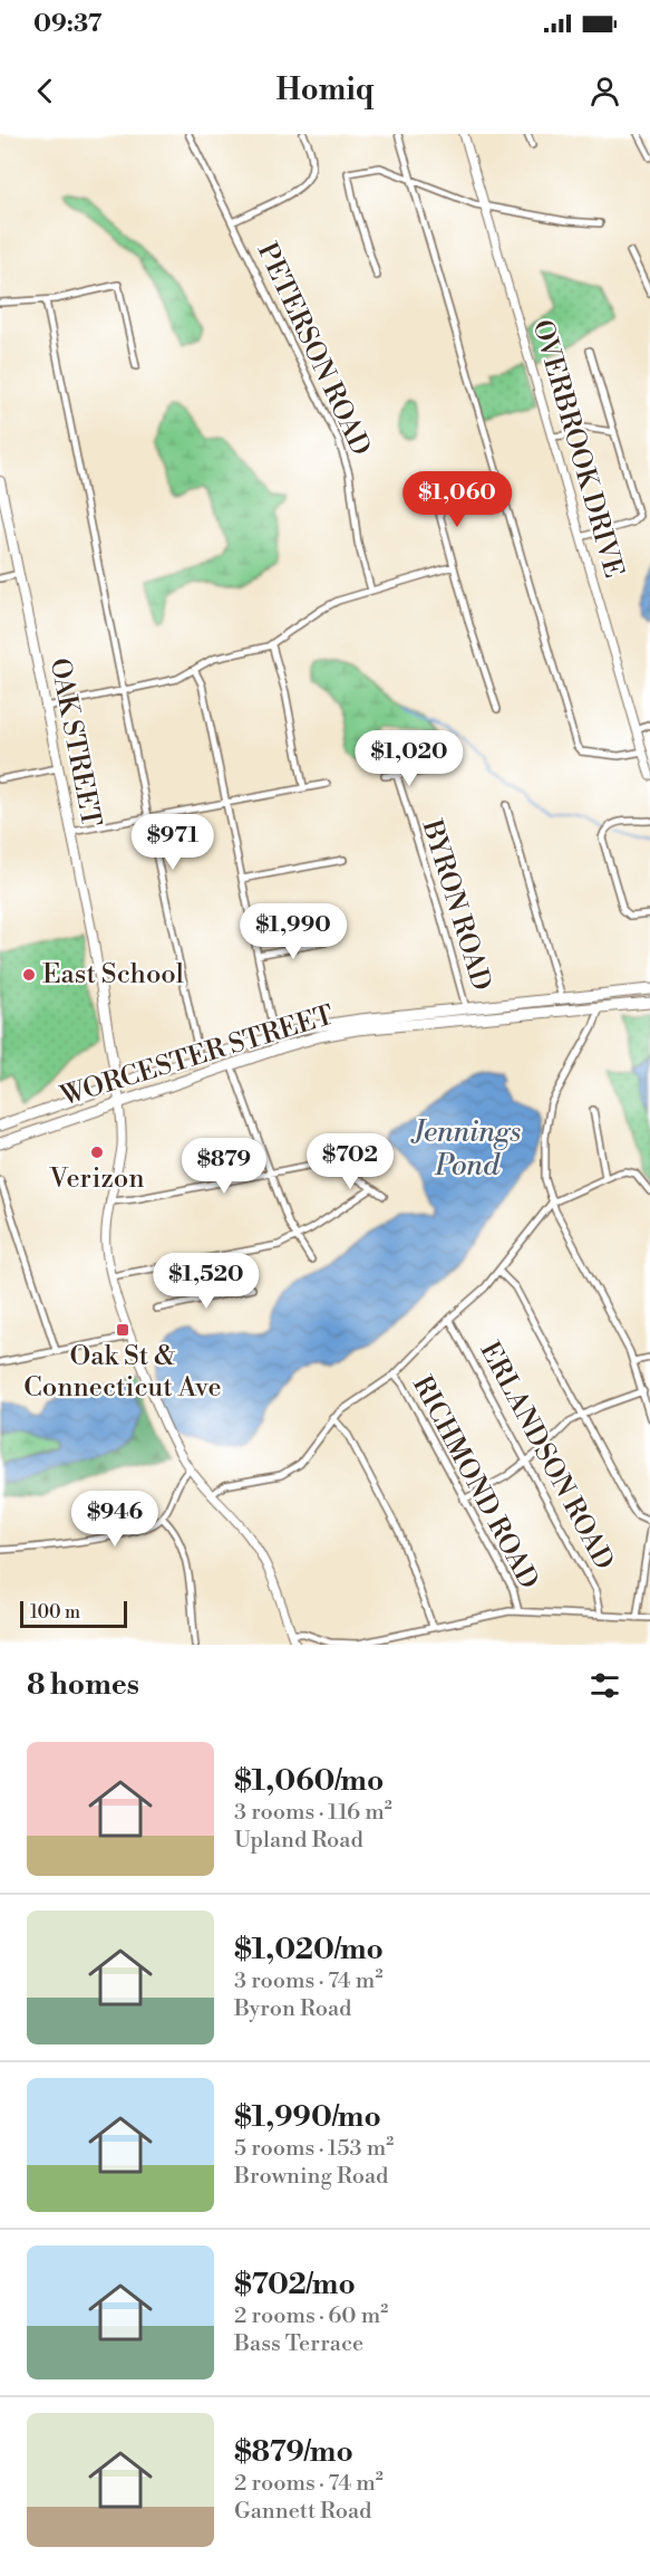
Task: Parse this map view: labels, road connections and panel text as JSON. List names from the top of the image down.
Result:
{
  "streets": {
    "highway": ["WORCESTER STREET"],
    "main road": ["OAK STREET"],
    "street": [
      "PETERSON ROAD",
      "OVERBROOK DRIVE",
      "BYRON ROAD",
      "ERLANDSON ROAD",
      "RICHMOND ROAD"
    ]
  },
  "crossings": [
    ["OAK STREET", "WORCESTER STREET"],
    ["BYRON ROAD", "WORCESTER STREET"]
  ],
  "water": ["Jennings Pond"],
  "places": {
    "other": ["East School", "Verizon"],
    "transit": ["Oak St & Connecticut Ave"]
  },
  "scale_bar": "100 m",
  "page": {
    "status": "09:37",
    "header": "Homiq",
    "price": [
      "$1,060",
      "$1,020",
      "$971",
      "$1,990",
      "$702",
      "$879",
      "$1,520",
      "$946"
    ],
    "scale": "100 m",
    "heading": "8 homes",
    "list": [
      {
        "name": "$1,060/mo",
        "note": "3 rooms · 116 m² · Upland Road"
      },
      {
        "name": "$1,020/mo",
        "note": "3 rooms · 74 m² · Byron Road"
      },
      {
        "name": "$1,990/mo",
        "note": "5 rooms · 153 m² · Browning Road"
      },
      {
        "name": "$702/mo",
        "note": "2 rooms · 60 m² · Bass Terrace"
      },
      {
        "name": "$879/mo",
        "note": "2 rooms · 74 m² · Gannett Road"
      }
    ]
  }
}
